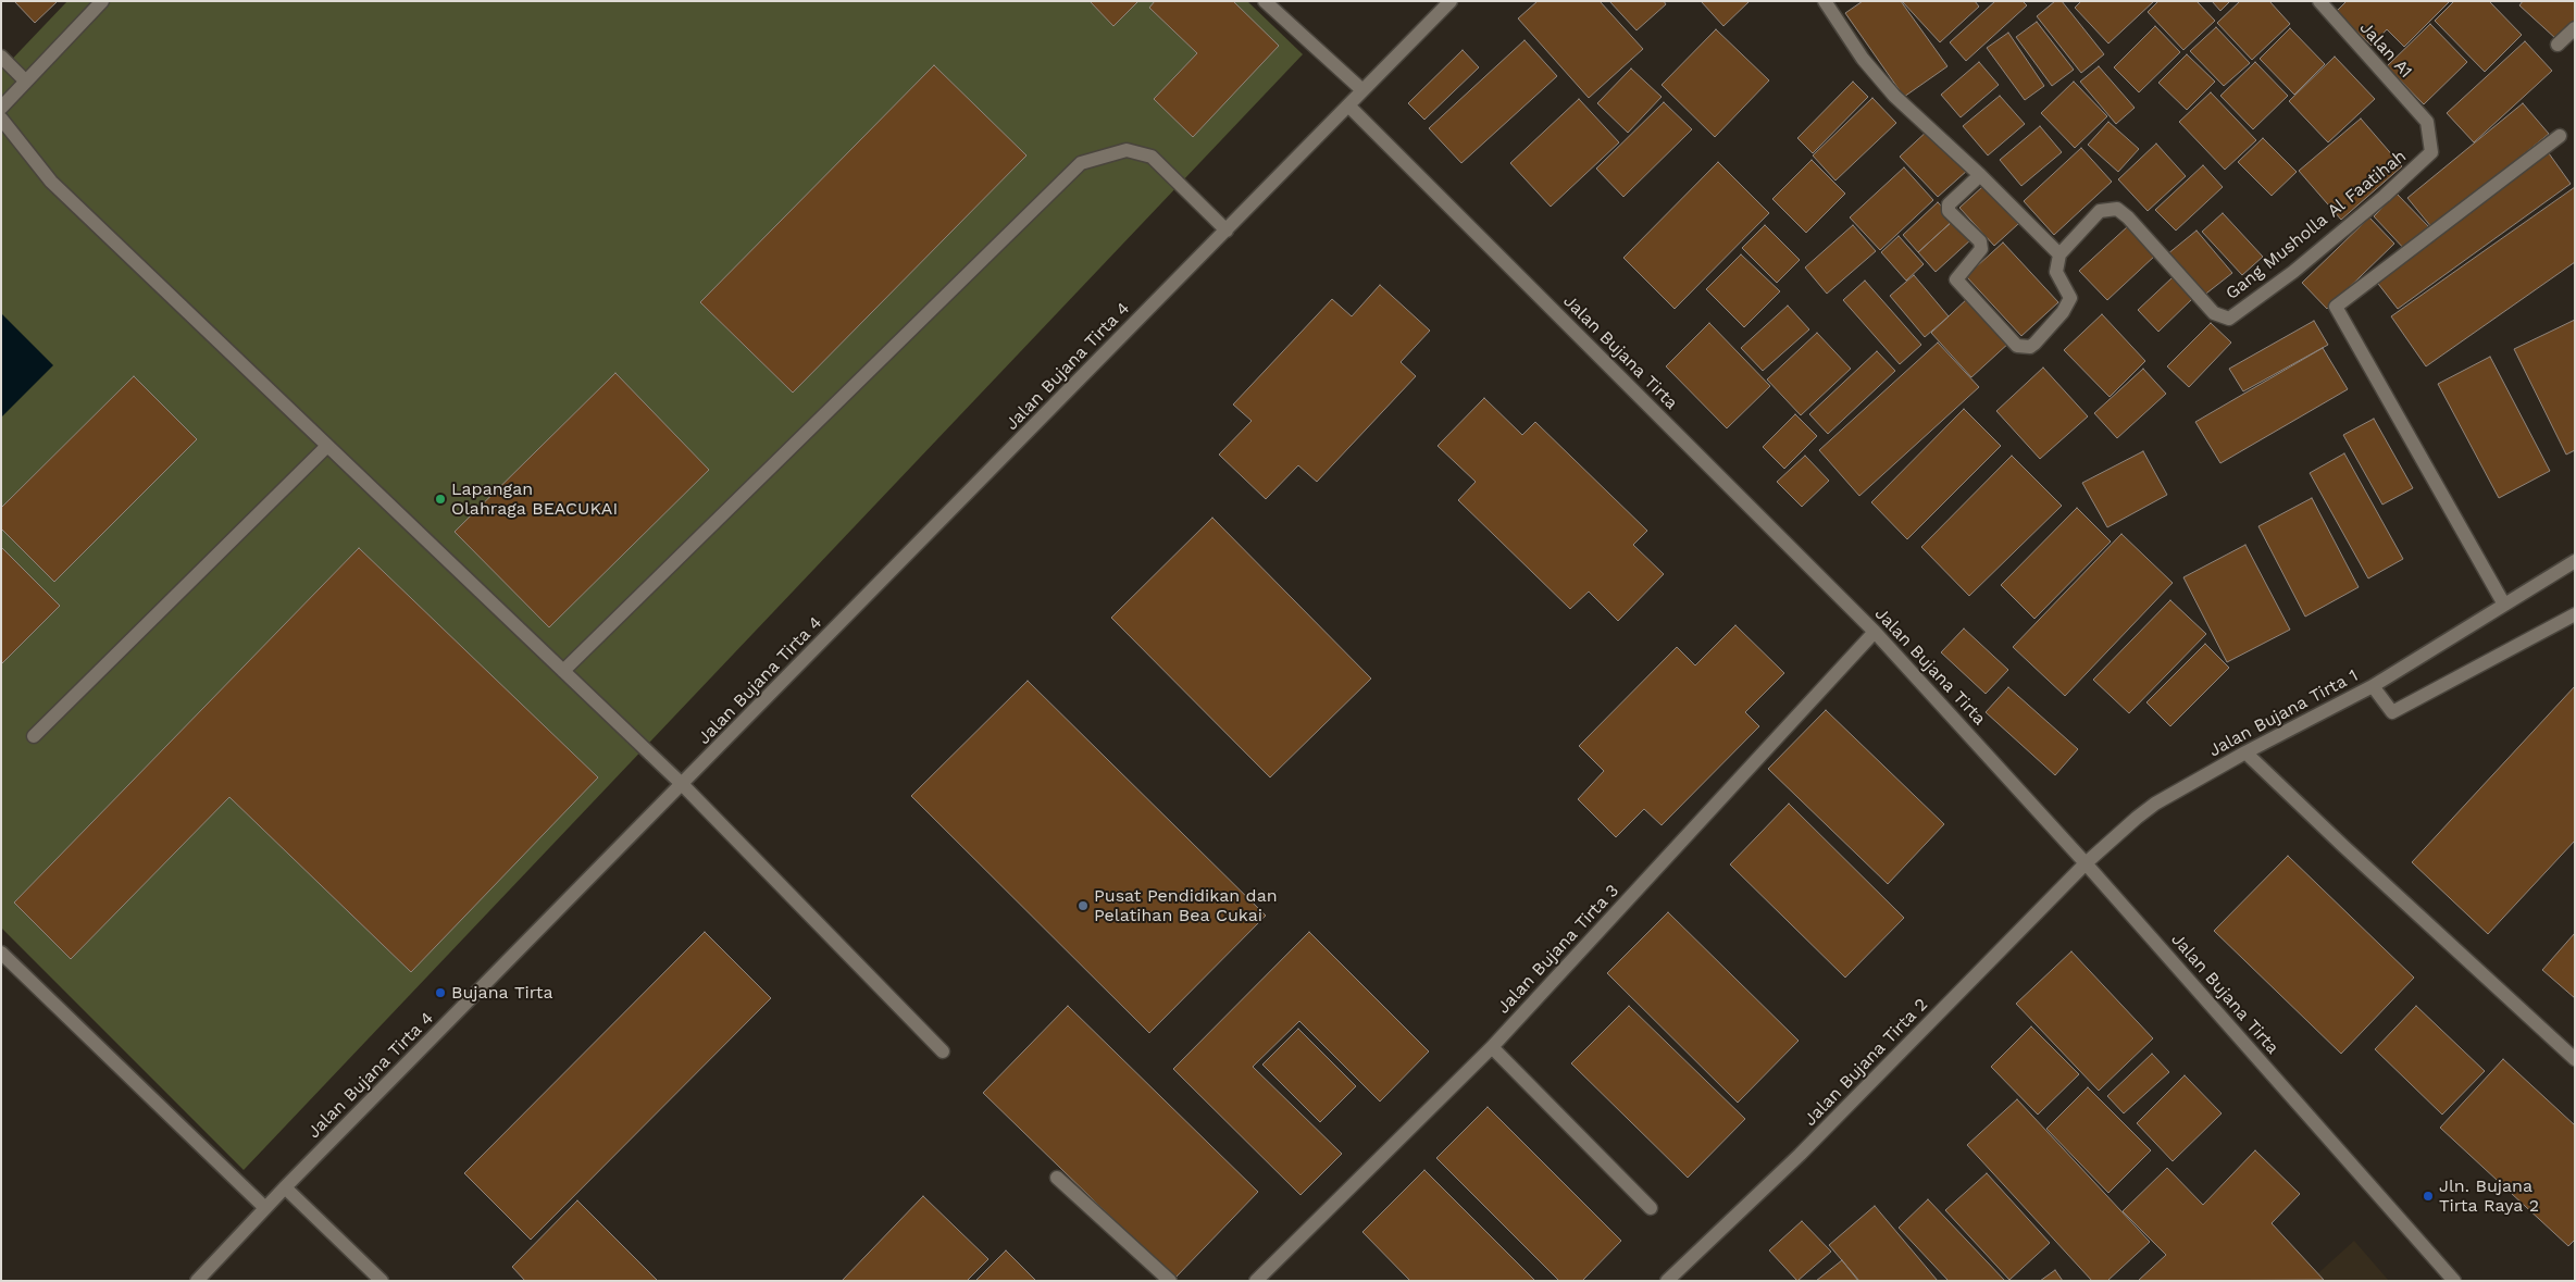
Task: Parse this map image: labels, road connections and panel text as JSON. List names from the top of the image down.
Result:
{
  "streets": {
    "street": [
      "Jalan A1",
      "Gang Musholla Al Faatihah",
      "Jalan Bujana Tirta",
      "Jalan Bujana Tirta 4",
      "Jalan Bujana Tirta 1",
      "Jalan Bujana Tirta 3",
      "Jalan Bujana Tirta 2"
    ]
  },
  "crossings": [
    ["Jalan A1", "Gang Musholla Al Faatihah"],
    ["Jalan Bujana Tirta", "Jalan Bujana Tirta 4"],
    ["Jalan Bujana Tirta", "Jalan Bujana Tirta 1"],
    ["Jalan Bujana Tirta", "Jalan Bujana Tirta 3"],
    ["Jalan Bujana Tirta", "Jalan Bujana Tirta 2"],
    ["Jalan Bujana Tirta 1", "Jalan Bujana Tirta 2"]
  ],
  "places": [
    "Lapangan Olahraga BEACUKAI",
    "Pusat Pendidikan dan Pelatihan Bea Cukai",
    "Bujana Tirta",
    "Jln. Bujana Tirta Raya 2"
  ]
}
